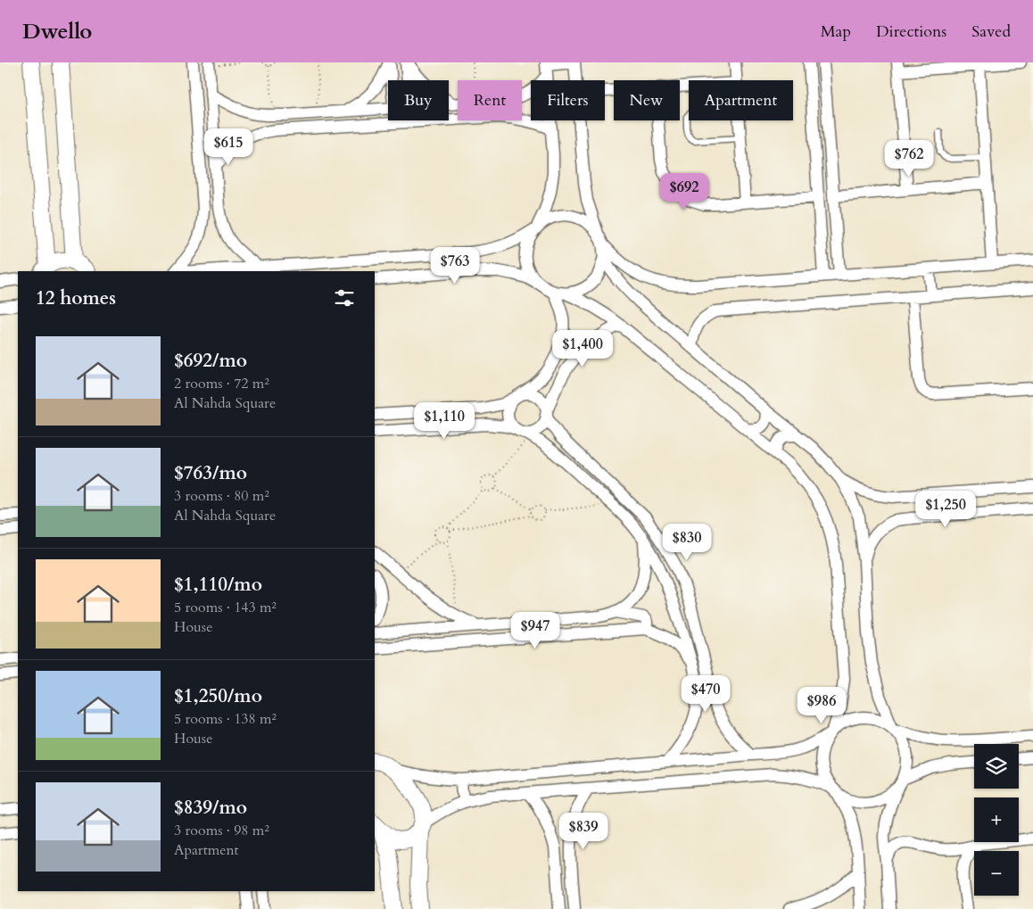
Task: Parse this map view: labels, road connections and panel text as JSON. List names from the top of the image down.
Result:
{
  "page": {
    "header": "Dwello",
    "nav": ["Map", "Directions", "Saved"],
    "chip": [
      "Buy",
      "Rent",
      "Filters",
      "New",
      "Apartment"
    ],
    "price": [
      "$615",
      "$762",
      "$692",
      "$763",
      "$1,400",
      "$1,110",
      "$1,250",
      "$830",
      "$947",
      "$470",
      "$986",
      "$839"
    ],
    "heading": "12 homes",
    "list": [
      {
        "name": "$692/mo",
        "note": "2 rooms · 72 m² · Al Nahda Square"
      },
      {
        "name": "$763/mo",
        "note": "3 rooms · 80 m² · Al Nahda Square"
      },
      {
        "name": "$1,110/mo",
        "note": "5 rooms · 143 m² · House"
      },
      {
        "name": "$1,250/mo",
        "note": "5 rooms · 138 m² · House"
      },
      {
        "name": "$839/mo",
        "note": "3 rooms · 98 m² · Apartment"
      }
    ],
    "map_buttons": ["+", "−"]
  }
}
